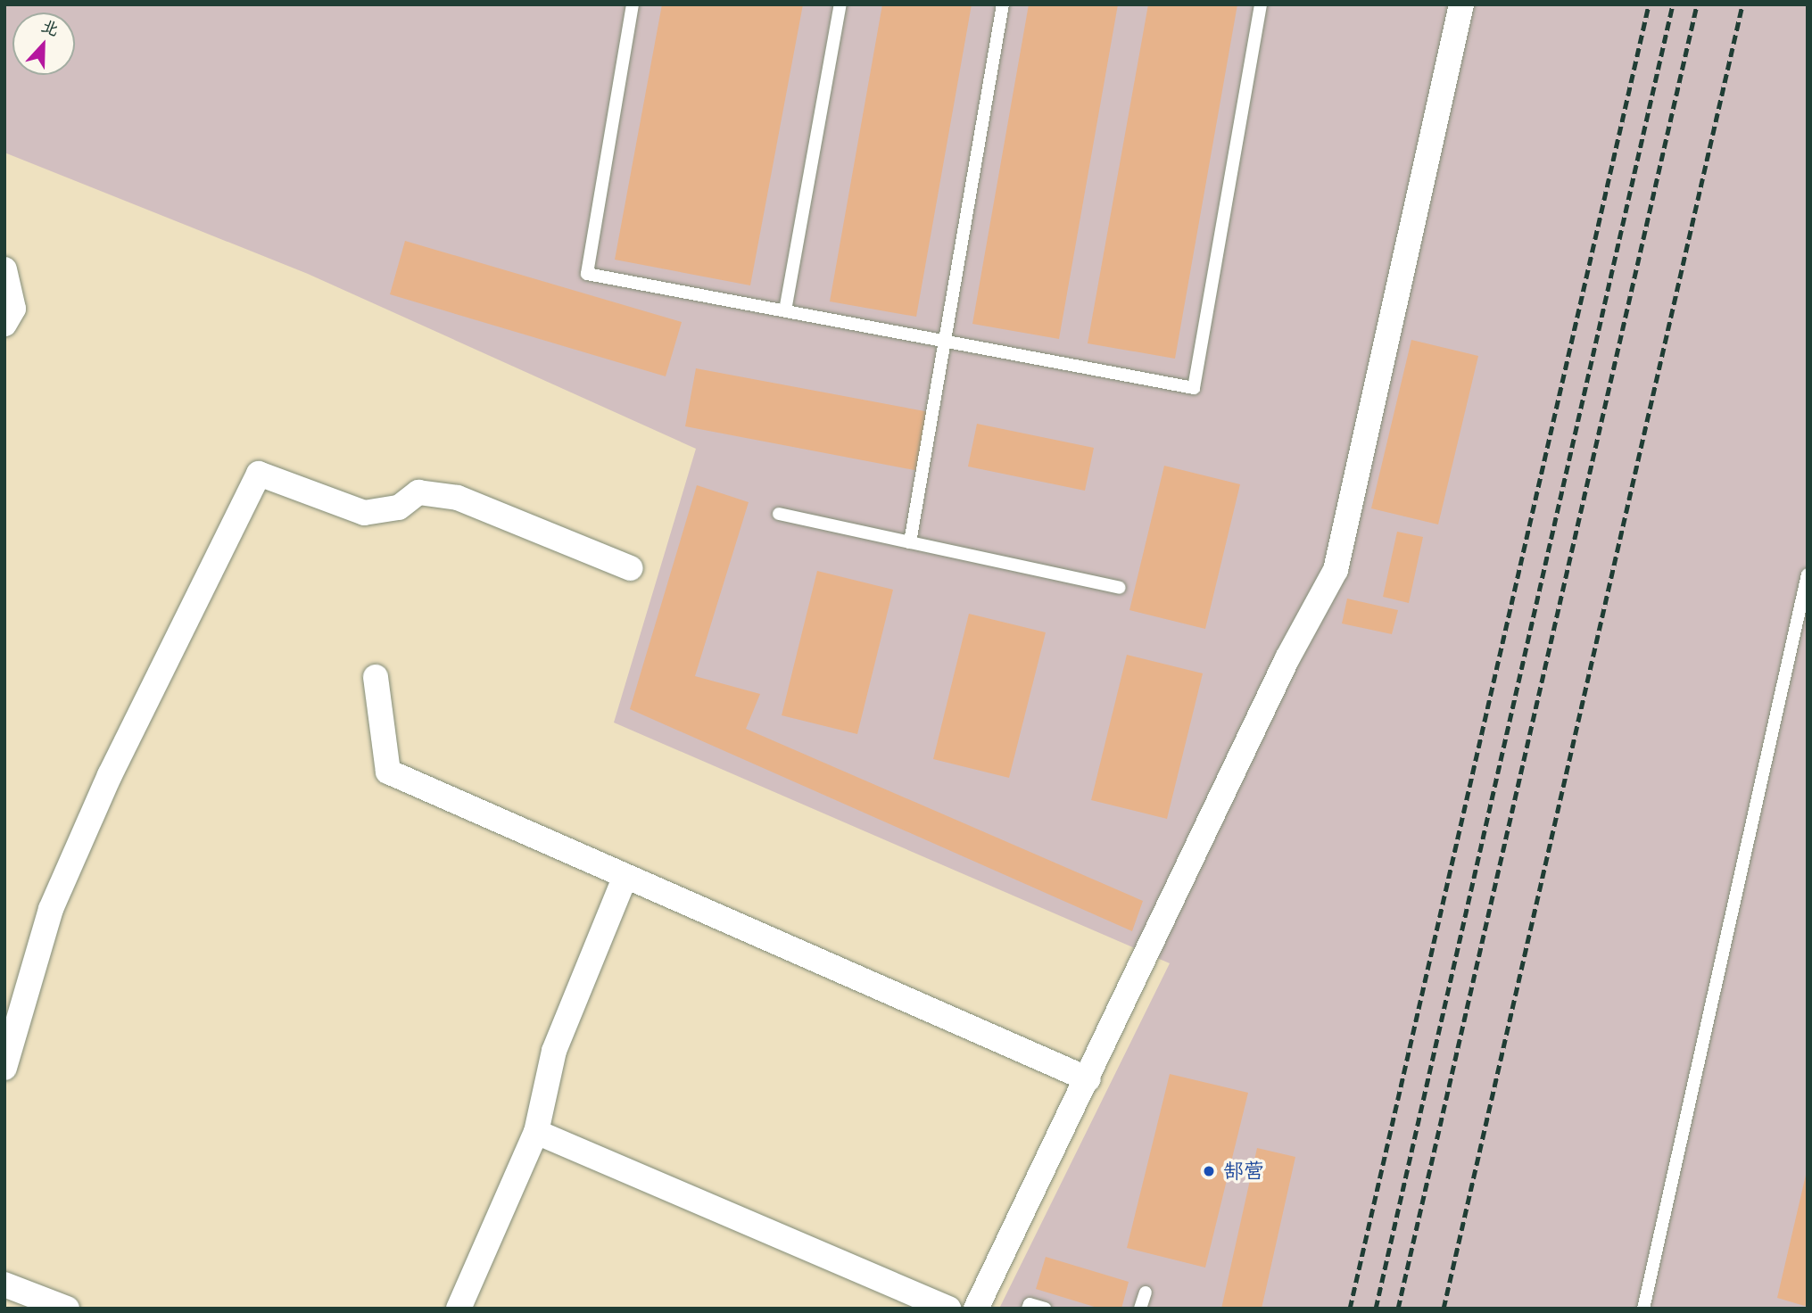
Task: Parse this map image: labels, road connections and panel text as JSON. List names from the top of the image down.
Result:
{
  "places": ["郜营"],
  "north": "top"
}
